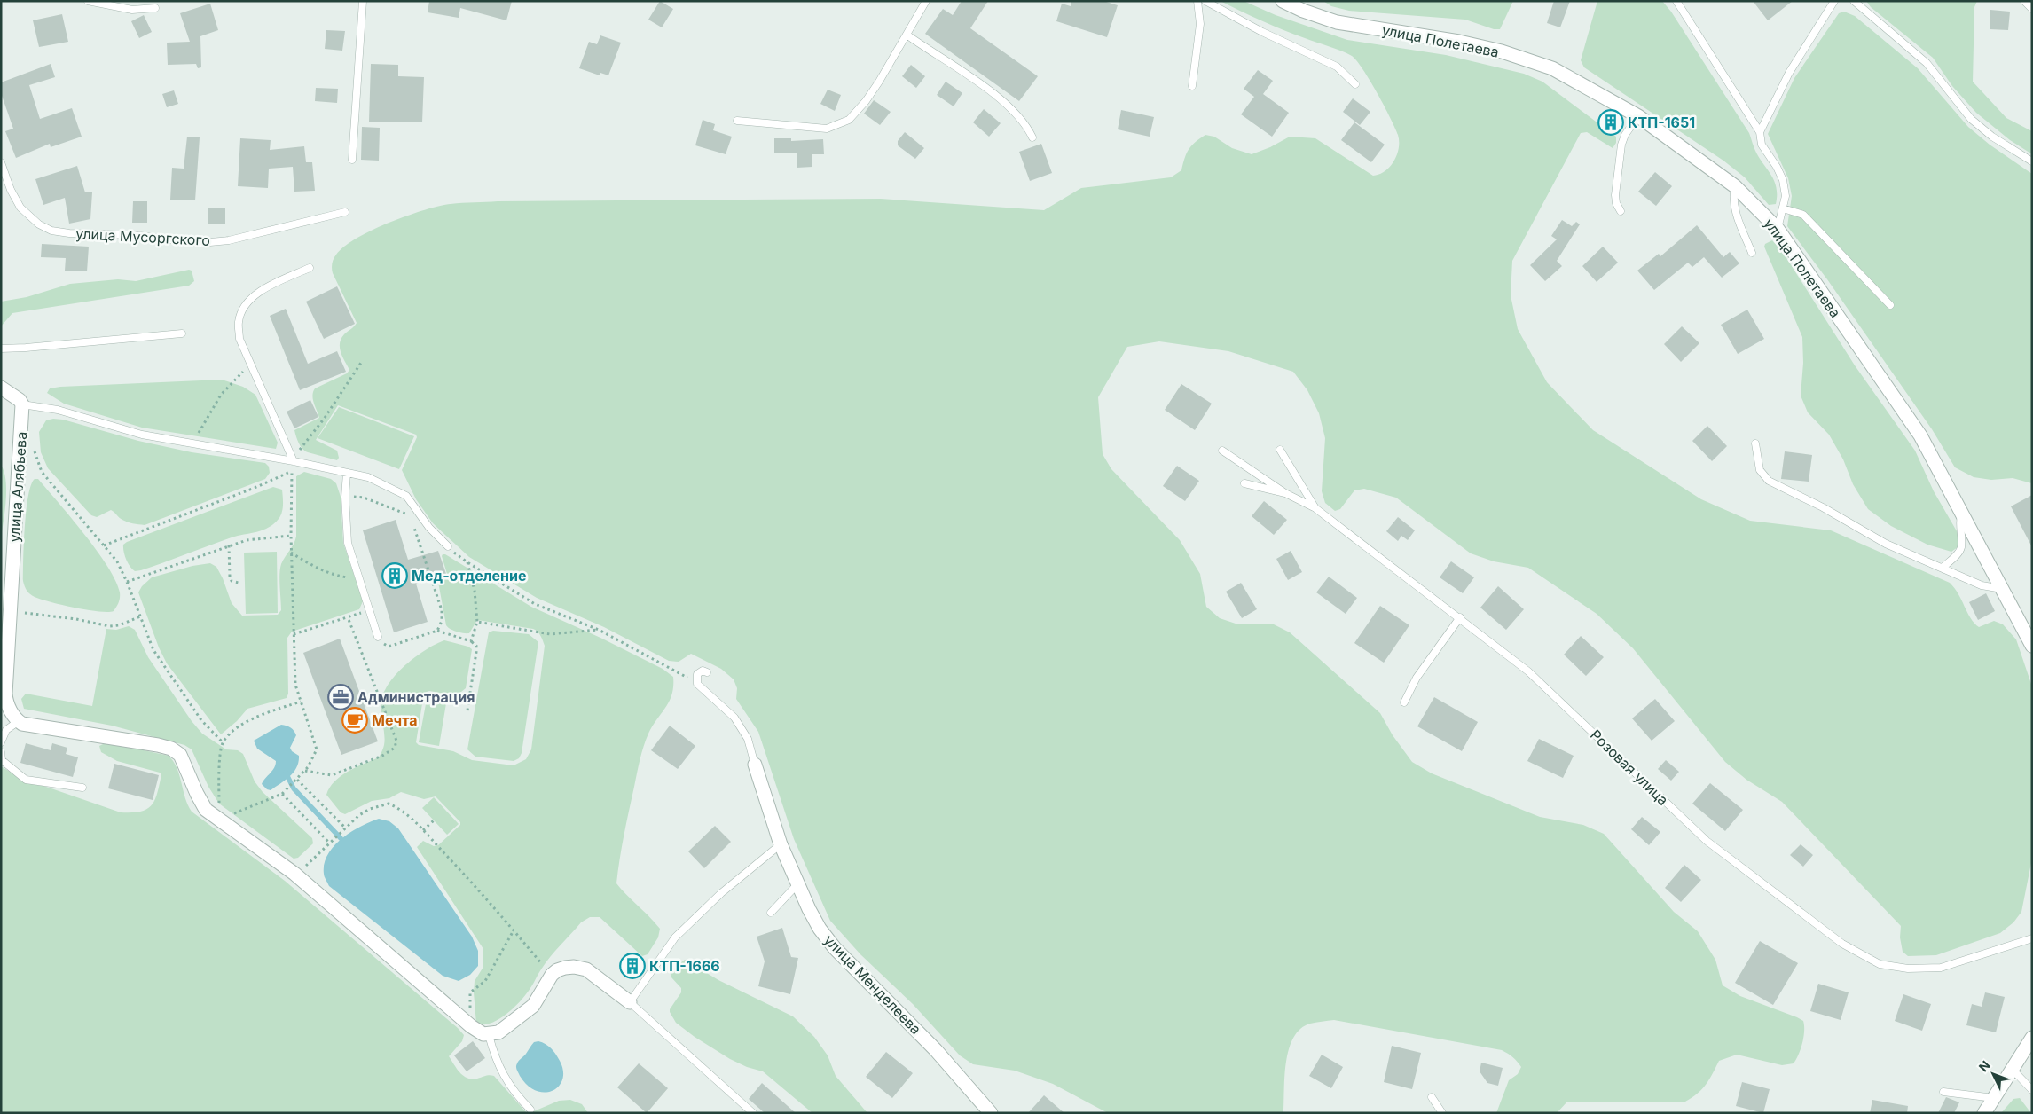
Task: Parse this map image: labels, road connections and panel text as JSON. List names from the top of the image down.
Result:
{
  "streets": {
    "street": ["улица Полетаева", "улица Алябьева", "улица Менделеева"],
    "lane": ["улица Мусоргского", "Розовая улица"]
  },
  "places": {
    "building": ["КТП-1651", "Мед-отделение", "КТП-1666"],
    "office": ["Администрация"],
    "cafe": ["Мечта"]
  },
  "north": "top left"
}
